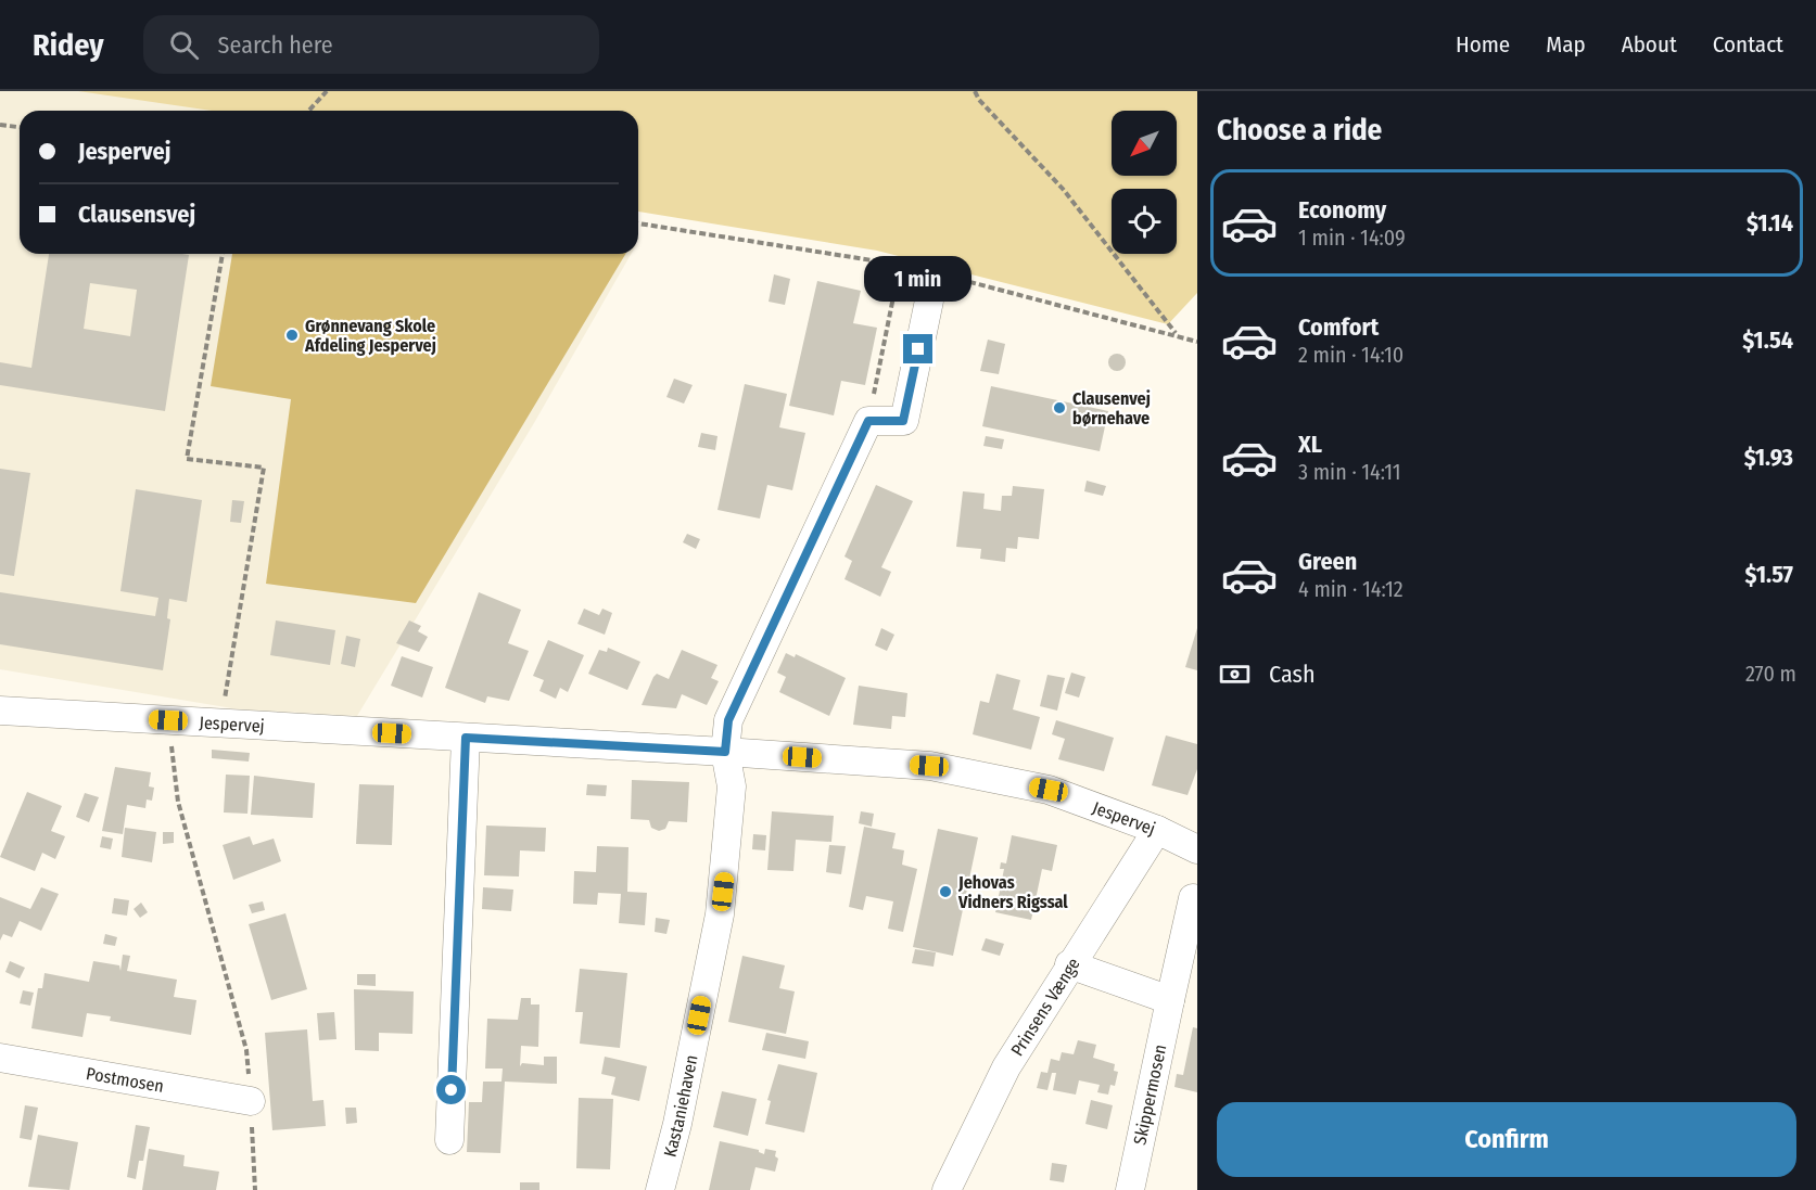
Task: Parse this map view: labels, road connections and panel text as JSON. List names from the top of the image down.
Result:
{
  "streets": {
    "street": [
      "Jespervej",
      "Prinsens Vænge",
      "Postmosen",
      "Skippermosen",
      "Kastaniehaven"
    ]
  },
  "crossings": [
    ["Jespervej", "Prinsens Vænge"],
    ["Jespervej", "Kastaniehaven"]
  ],
  "places": ["Grønnevang Skole Afdeling Jespervej", "Clausenvej børnehave", "Jehovas Vidners Rigssal"],
  "north": "bottom left",
  "page": {
    "header": "Ridey",
    "search": "Search here",
    "nav": [
      "Home",
      "Map",
      "About",
      "Contact"
    ],
    "heading": "Choose a ride",
    "banner": ["Jespervej", "Clausensvej"],
    "list": [
      {
        "name": "Economy",
        "note": "1 min · 14:09",
        "value": "$1.14"
      },
      {
        "name": "Comfort",
        "note": "2 min · 14:10",
        "value": "$1.54"
      },
      {
        "name": "XL",
        "note": "3 min · 14:11",
        "value": "$1.93"
      },
      {
        "name": "Green",
        "note": "4 min · 14:12",
        "value": "$1.57"
      }
    ],
    "bubble": "1 min",
    "pay": ["Cash", "270 m"],
    "buttons": "Confirm"
  }
}
